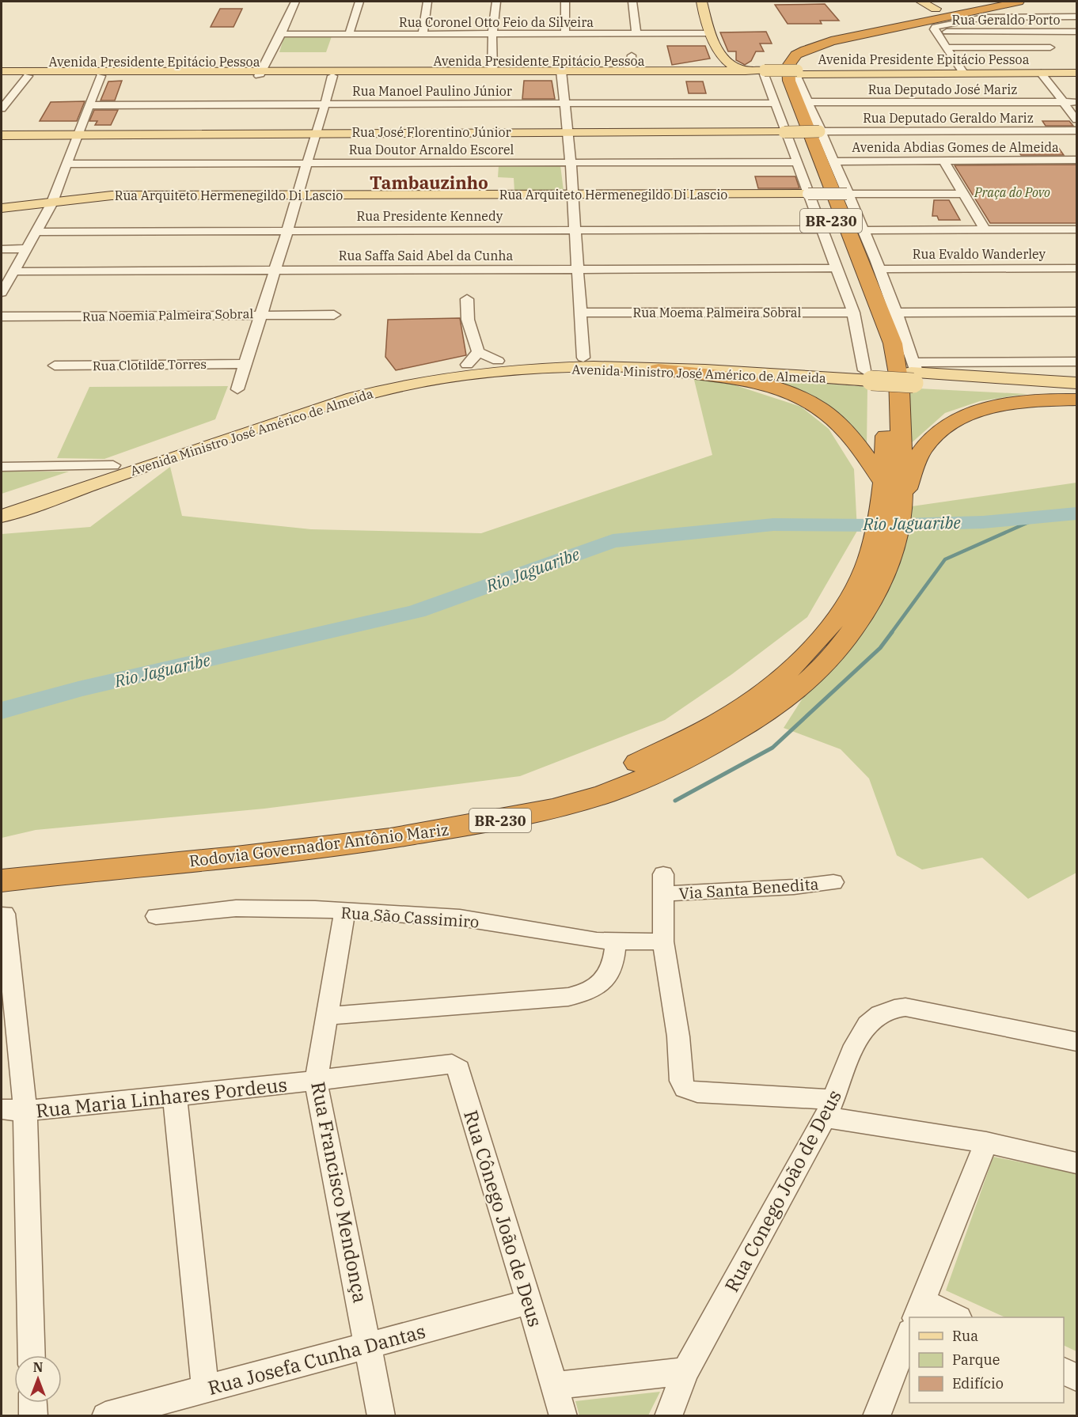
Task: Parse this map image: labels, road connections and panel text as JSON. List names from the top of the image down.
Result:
{
  "streets": {
    "highway": ["BR-230", "Rodovia Governador Antônio Mariz"],
    "main road": [
      "Avenida Presidente Epitácio Pessoa",
      "Rua José Florentino Júnior",
      "Rua Arquiteto Hermenegildo Di Lascio",
      "Avenida Ministro José Américo de Almeida"
    ],
    "street": [
      "Rua Geraldo Porto",
      "Rua Coronel Otto Feio da Silveira",
      "Rua Deputado José Mariz",
      "Rua Manoel Paulino Júnior",
      "Rua Deputado Geraldo Mariz",
      "Avenida Abdias Gomes de Almeida",
      "Rua Doutor Arnaldo Escorel",
      "Rua Presidente Kennedy",
      "Rua Evaldo Wanderley",
      "Rua Saffa Said Abel da Cunha",
      "Rua Moema Palmeira Sobral",
      "Rua Noemia Palmeira Sobral",
      "Rua Clotilde Torres",
      "Via Santa Benedita",
      "Rua São Cassimiro",
      "Rua Maria Linhares Pordeus",
      "Rua Conego João de Deus",
      "Rua Francisco Mendonça",
      "Rua Cônego João de Deus",
      "Rua Josefa Cunha Dantas"
    ]
  },
  "crossings": [
    ["Rua Deputado Geraldo Mariz", "Rua José Florentino Júnior"],
    ["Avenida Ministro José Américo de Almeida", "Rodovia Governador Antônio Mariz"],
    ["Via Santa Benedita", "Rua São Cassimiro"],
    ["Rua São Cassimiro", "Rua Francisco Mendonça"],
    ["Rua Maria Linhares Pordeus", "Rua Francisco Mendonça"],
    ["Rua Maria Linhares Pordeus", "Rua Cônego João de Deus"],
    ["Rua Francisco Mendonça", "Rua Josefa Cunha Dantas"],
    ["Rua Cônego João de Deus", "Rua Josefa Cunha Dantas"]
  ],
  "districts": ["Tambauzinho"],
  "water": ["Rio Jaguaribe"],
  "parks": ["Praça do Povo"],
  "legend": ["Rua", "Parque", "Edifício"],
  "north": "top"
}
